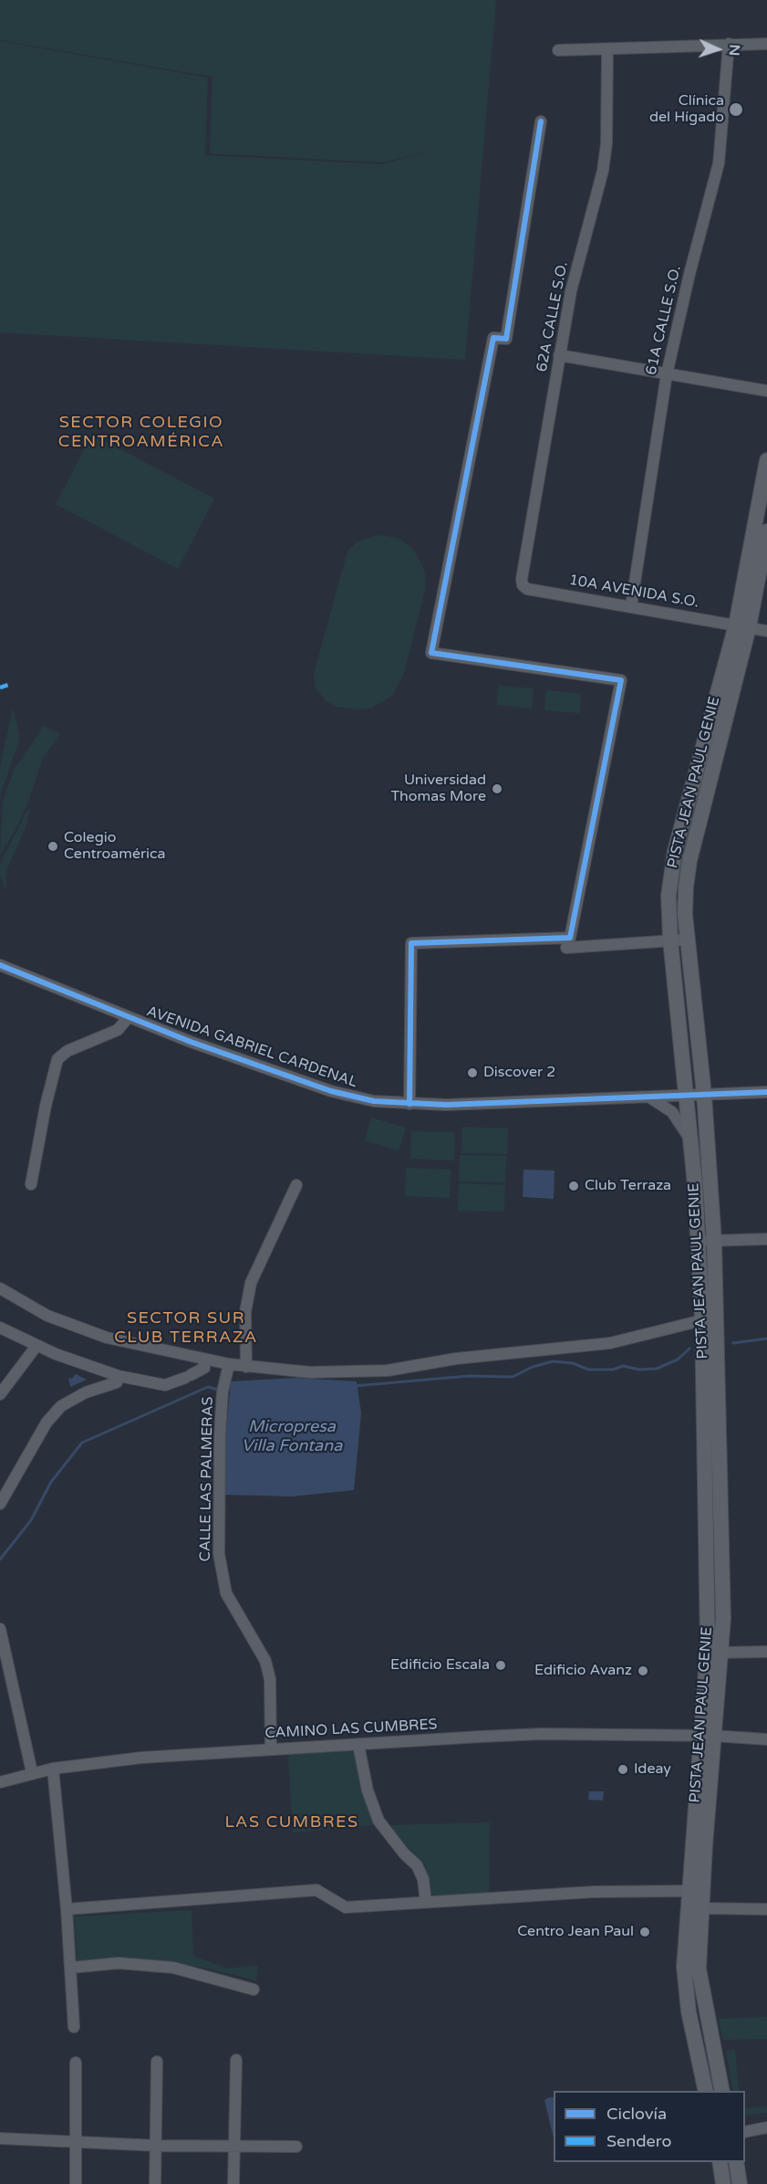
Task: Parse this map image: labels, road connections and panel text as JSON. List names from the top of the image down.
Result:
{
  "streets": {
    "main road": ["PISTA JEAN PAUL GENIE"],
    "street": [
      "62A CALLE S.O.",
      "61A CALLE S.O.",
      "10A AVENIDA S.O.",
      "AVENIDA GABRIEL CARDENAL",
      "CALLE LAS PALMERAS",
      "CAMINO LAS CUMBRES"
    ]
  },
  "crossings": [
    ["62A CALLE S.O.", "10A AVENIDA S.O."],
    ["61A CALLE S.O.", "10A AVENIDA S.O."],
    ["10A AVENIDA S.O.", "PISTA JEAN PAUL GENIE"],
    ["PISTA JEAN PAUL GENIE", "AVENIDA GABRIEL CARDENAL"],
    ["PISTA JEAN PAUL GENIE", "CAMINO LAS CUMBRES"],
    ["CALLE LAS PALMERAS", "CAMINO LAS CUMBRES"]
  ],
  "districts": ["SECTOR COLEGIO CENTROAMÉRICA", "SECTOR SUR CLUB TERRAZA", "LAS CUMBRES"],
  "water": ["Micropresa Villa Fontana"],
  "places": [
    "Clínica del Hígado",
    "Universidad Thomas More",
    "Colegio Centroamérica",
    "Discover 2",
    "Club Terraza",
    "Edificio Escala",
    "Edificio Avanz",
    "Ideay",
    "Centro Jean Paul"
  ],
  "legend": ["Ciclovía", "Sendero"],
  "north": "right"
}
